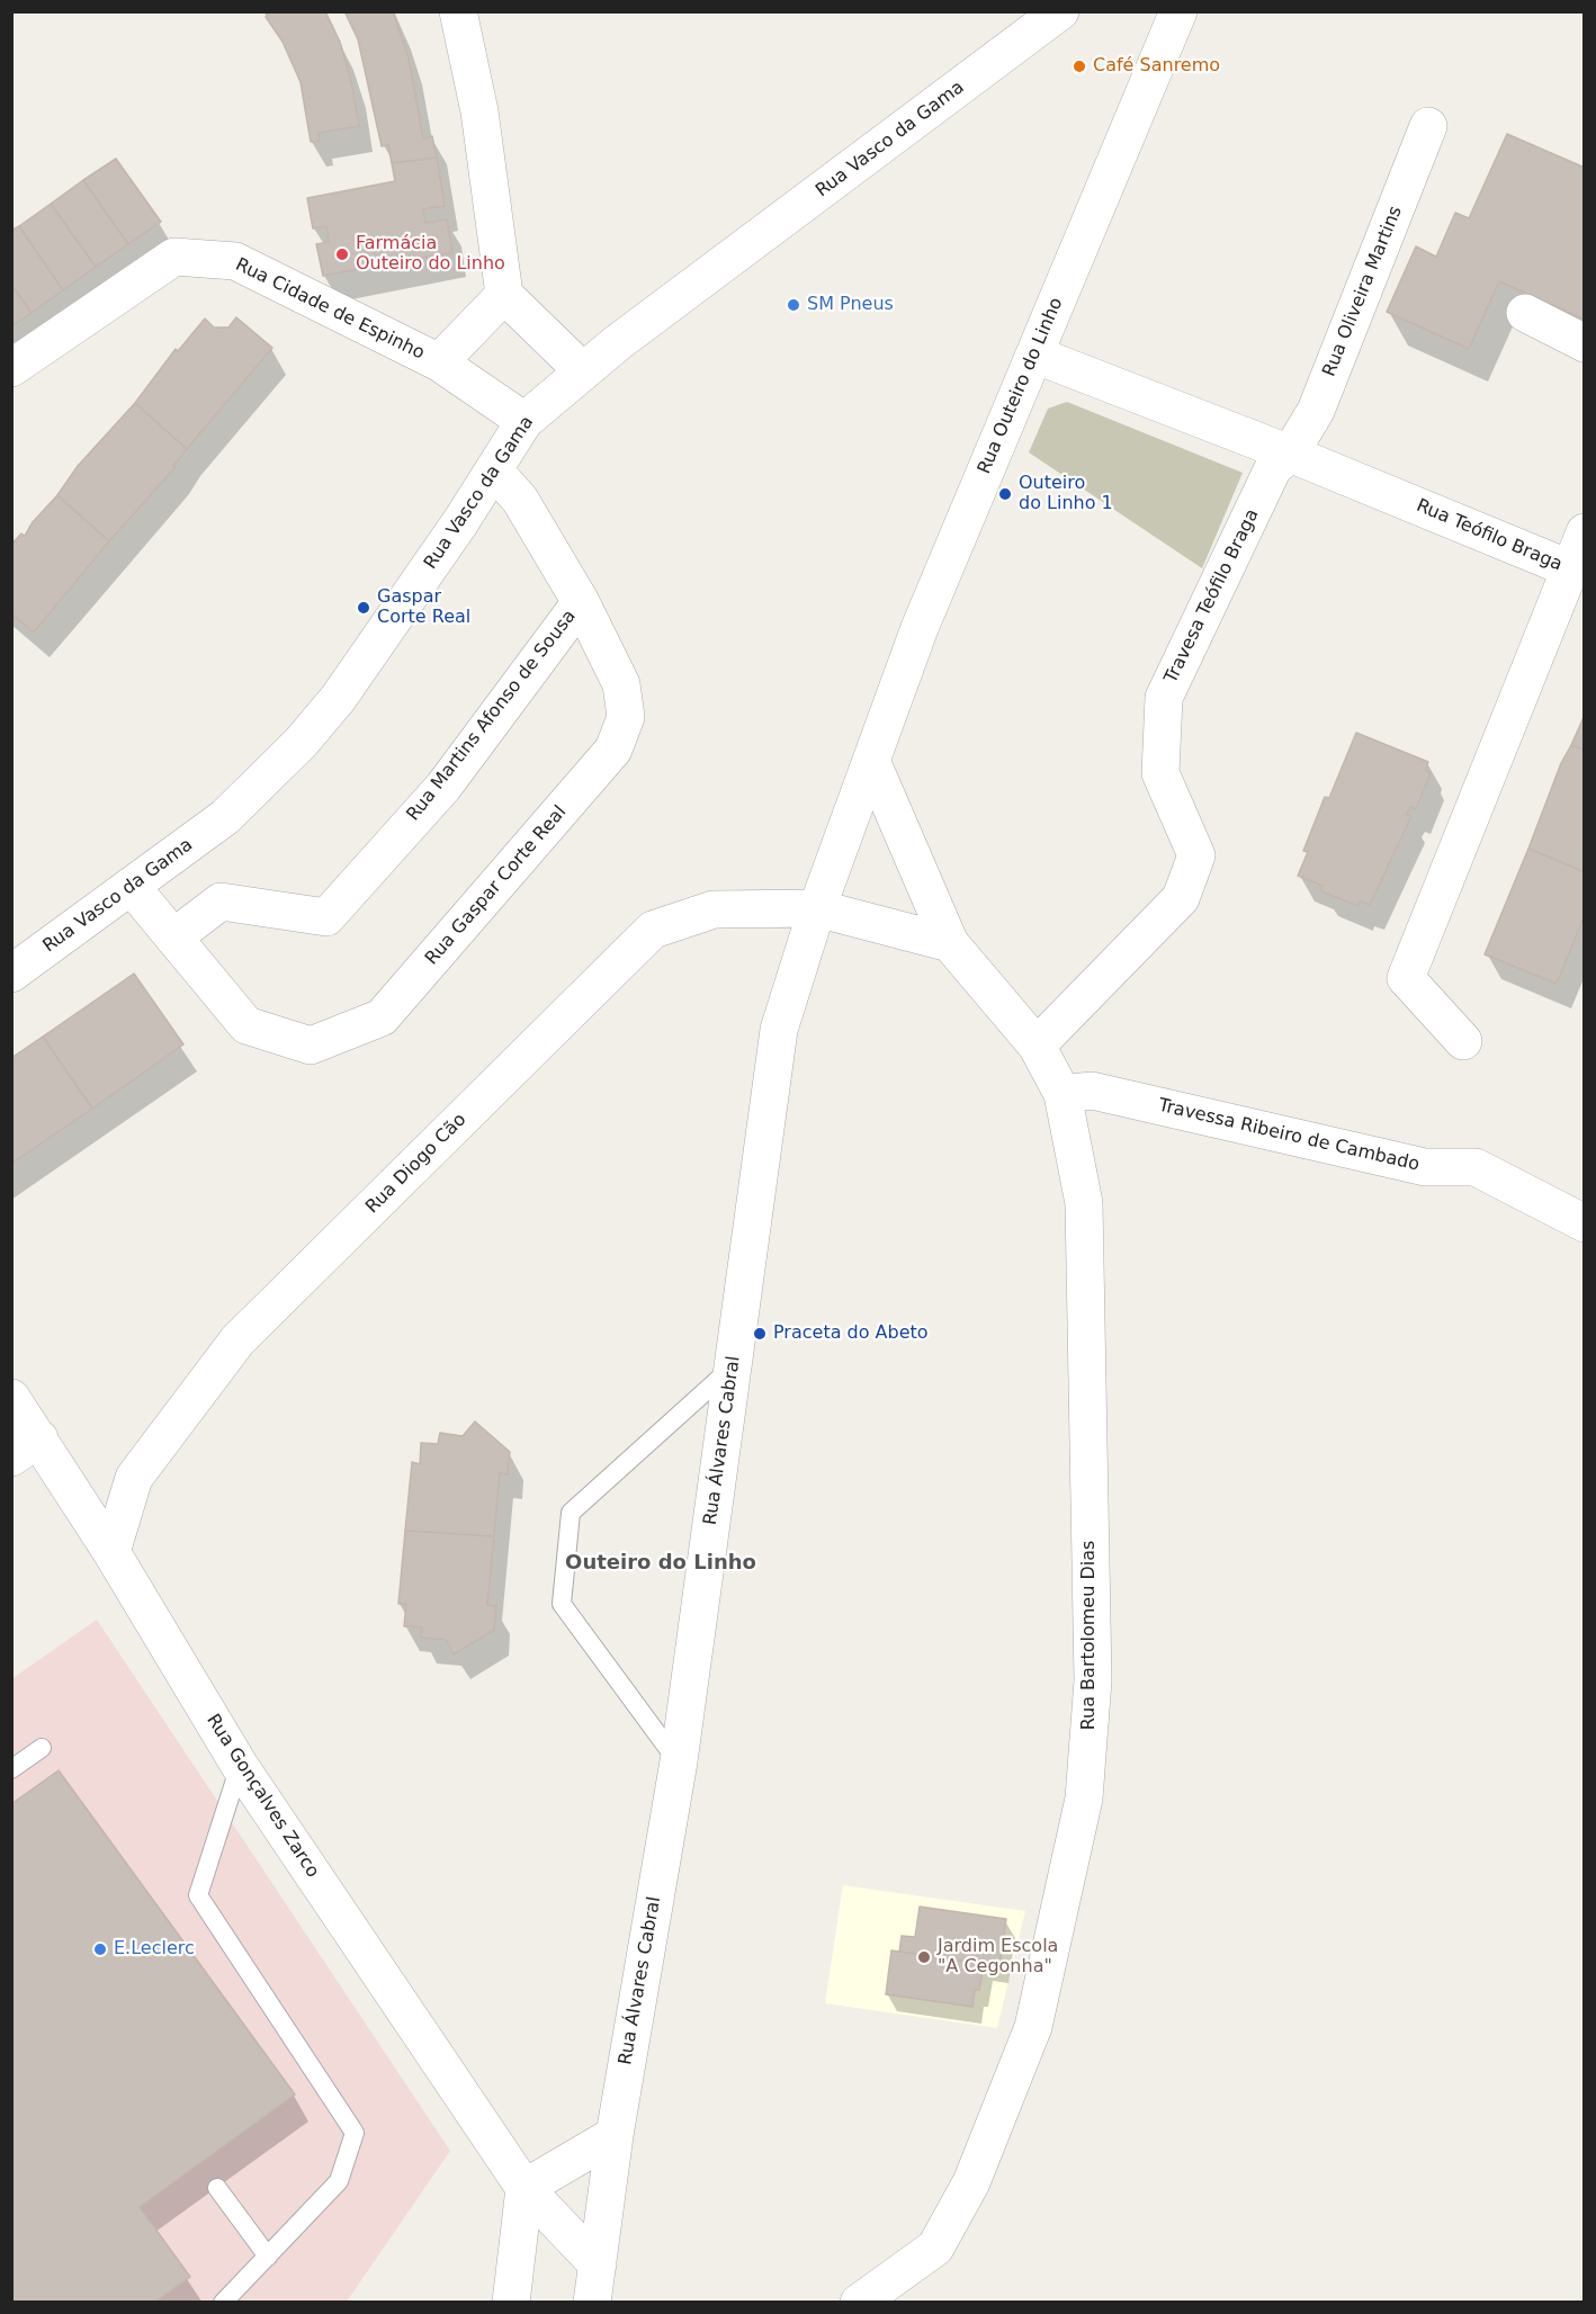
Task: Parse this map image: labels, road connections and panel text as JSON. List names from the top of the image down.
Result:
{
  "streets": {
    "street": [
      "Rua Vasco da Gama",
      "Rua Oliveira Martins",
      "Rua Cidade de Espinho",
      "Rua Outeiro do Linho",
      "Rua Teófilo Braga",
      "Travesa Teófilo Braga",
      "Rua Martins Afonso de Sousa",
      "Rua Gaspar Corte Real",
      "Travessa Ribeiro de Cambado",
      "Rua Diogo Cão",
      "Rua Álvares Cabral",
      "Rua Bartolomeu Dias",
      "Rua Gonçalves Zarco"
    ]
  },
  "crossings": [
    ["Rua Vasco da Gama", "Rua Cidade de Espinho"],
    ["Rua Vasco da Gama", "Rua Gaspar Corte Real"],
    ["Rua Oliveira Martins", "Rua Teófilo Braga"],
    ["Rua Oliveira Martins", "Travesa Teófilo Braga"],
    ["Rua Outeiro do Linho", "Rua Teófilo Braga"],
    ["Rua Outeiro do Linho", "Rua Diogo Cão"],
    ["Rua Outeiro do Linho", "Rua Álvares Cabral"],
    ["Rua Outeiro do Linho", "Rua Bartolomeu Dias"],
    ["Rua Teófilo Braga", "Travesa Teófilo Braga"],
    ["Travesa Teófilo Braga", "Rua Bartolomeu Dias"],
    ["Rua Martins Afonso de Sousa", "Rua Gaspar Corte Real"],
    ["Travessa Ribeiro de Cambado", "Rua Bartolomeu Dias"],
    ["Rua Diogo Cão", "Rua Álvares Cabral"],
    ["Rua Diogo Cão", "Rua Bartolomeu Dias"],
    ["Rua Diogo Cão", "Rua Gonçalves Zarco"]
  ],
  "districts": ["Outeiro do Linho"],
  "places": [
    "Café Sanremo",
    "Farmácia Outeiro do Linho",
    "SM Pneus",
    "Outeiro do Linho 1",
    "Gaspar Corte Real",
    "Praceta do Abeto",
    "E.Leclerc",
    "Jardim Escola \"A Cegonha\""
  ]
}
